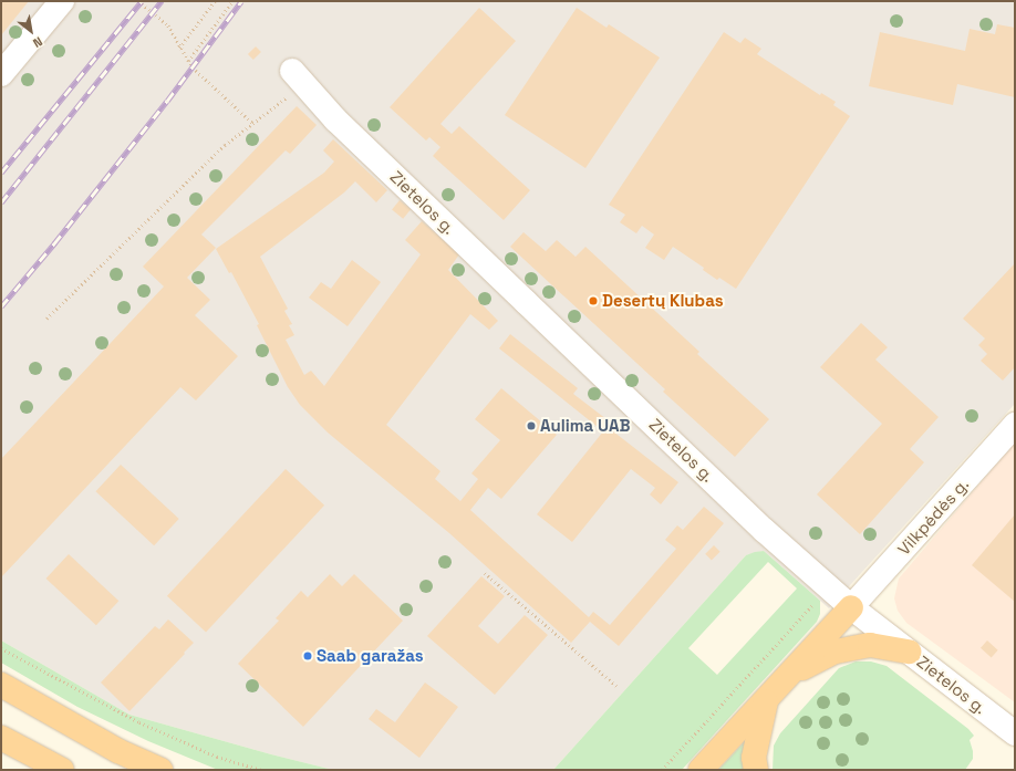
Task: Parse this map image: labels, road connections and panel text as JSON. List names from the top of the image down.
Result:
{
  "streets": {
    "street": ["Zietelos g.", "Vilkpėdės g."]
  },
  "crossings": [
    ["Zietelos g.", "Vilkpėdės g."]
  ],
  "places": ["Desertų Klubas", "Aulima UAB", "Saab garažas"],
  "north": "bottom right"
}
